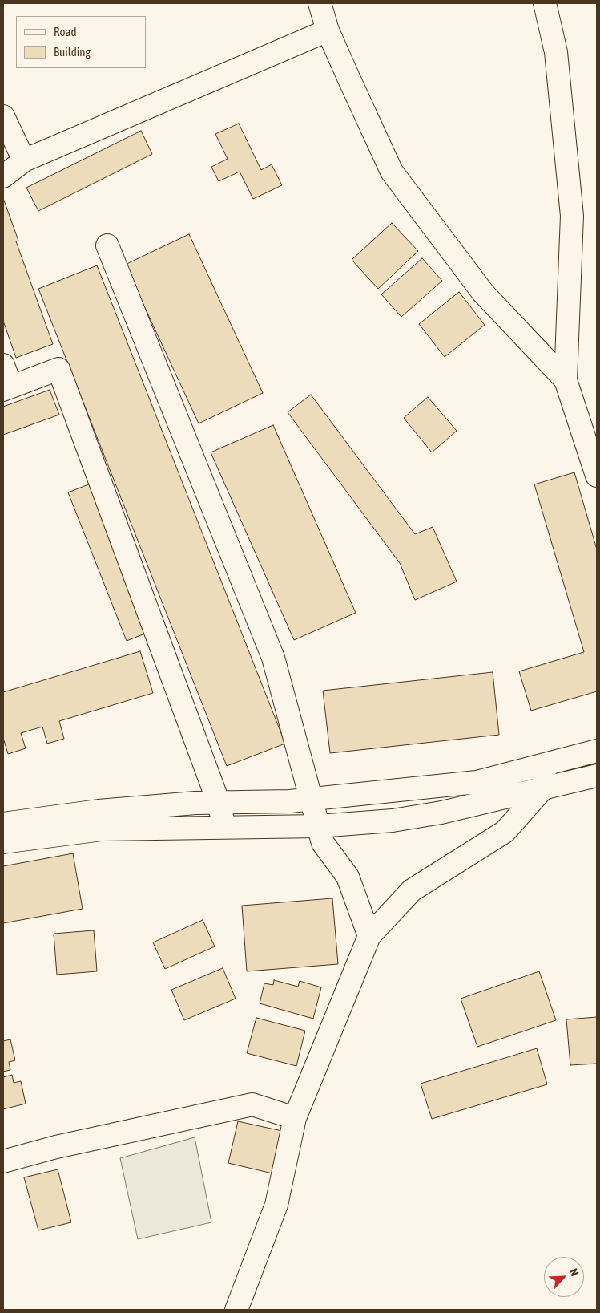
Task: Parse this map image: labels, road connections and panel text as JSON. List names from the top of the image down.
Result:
{
  "legend": ["Road", "Building"],
  "north": "top right"
}
